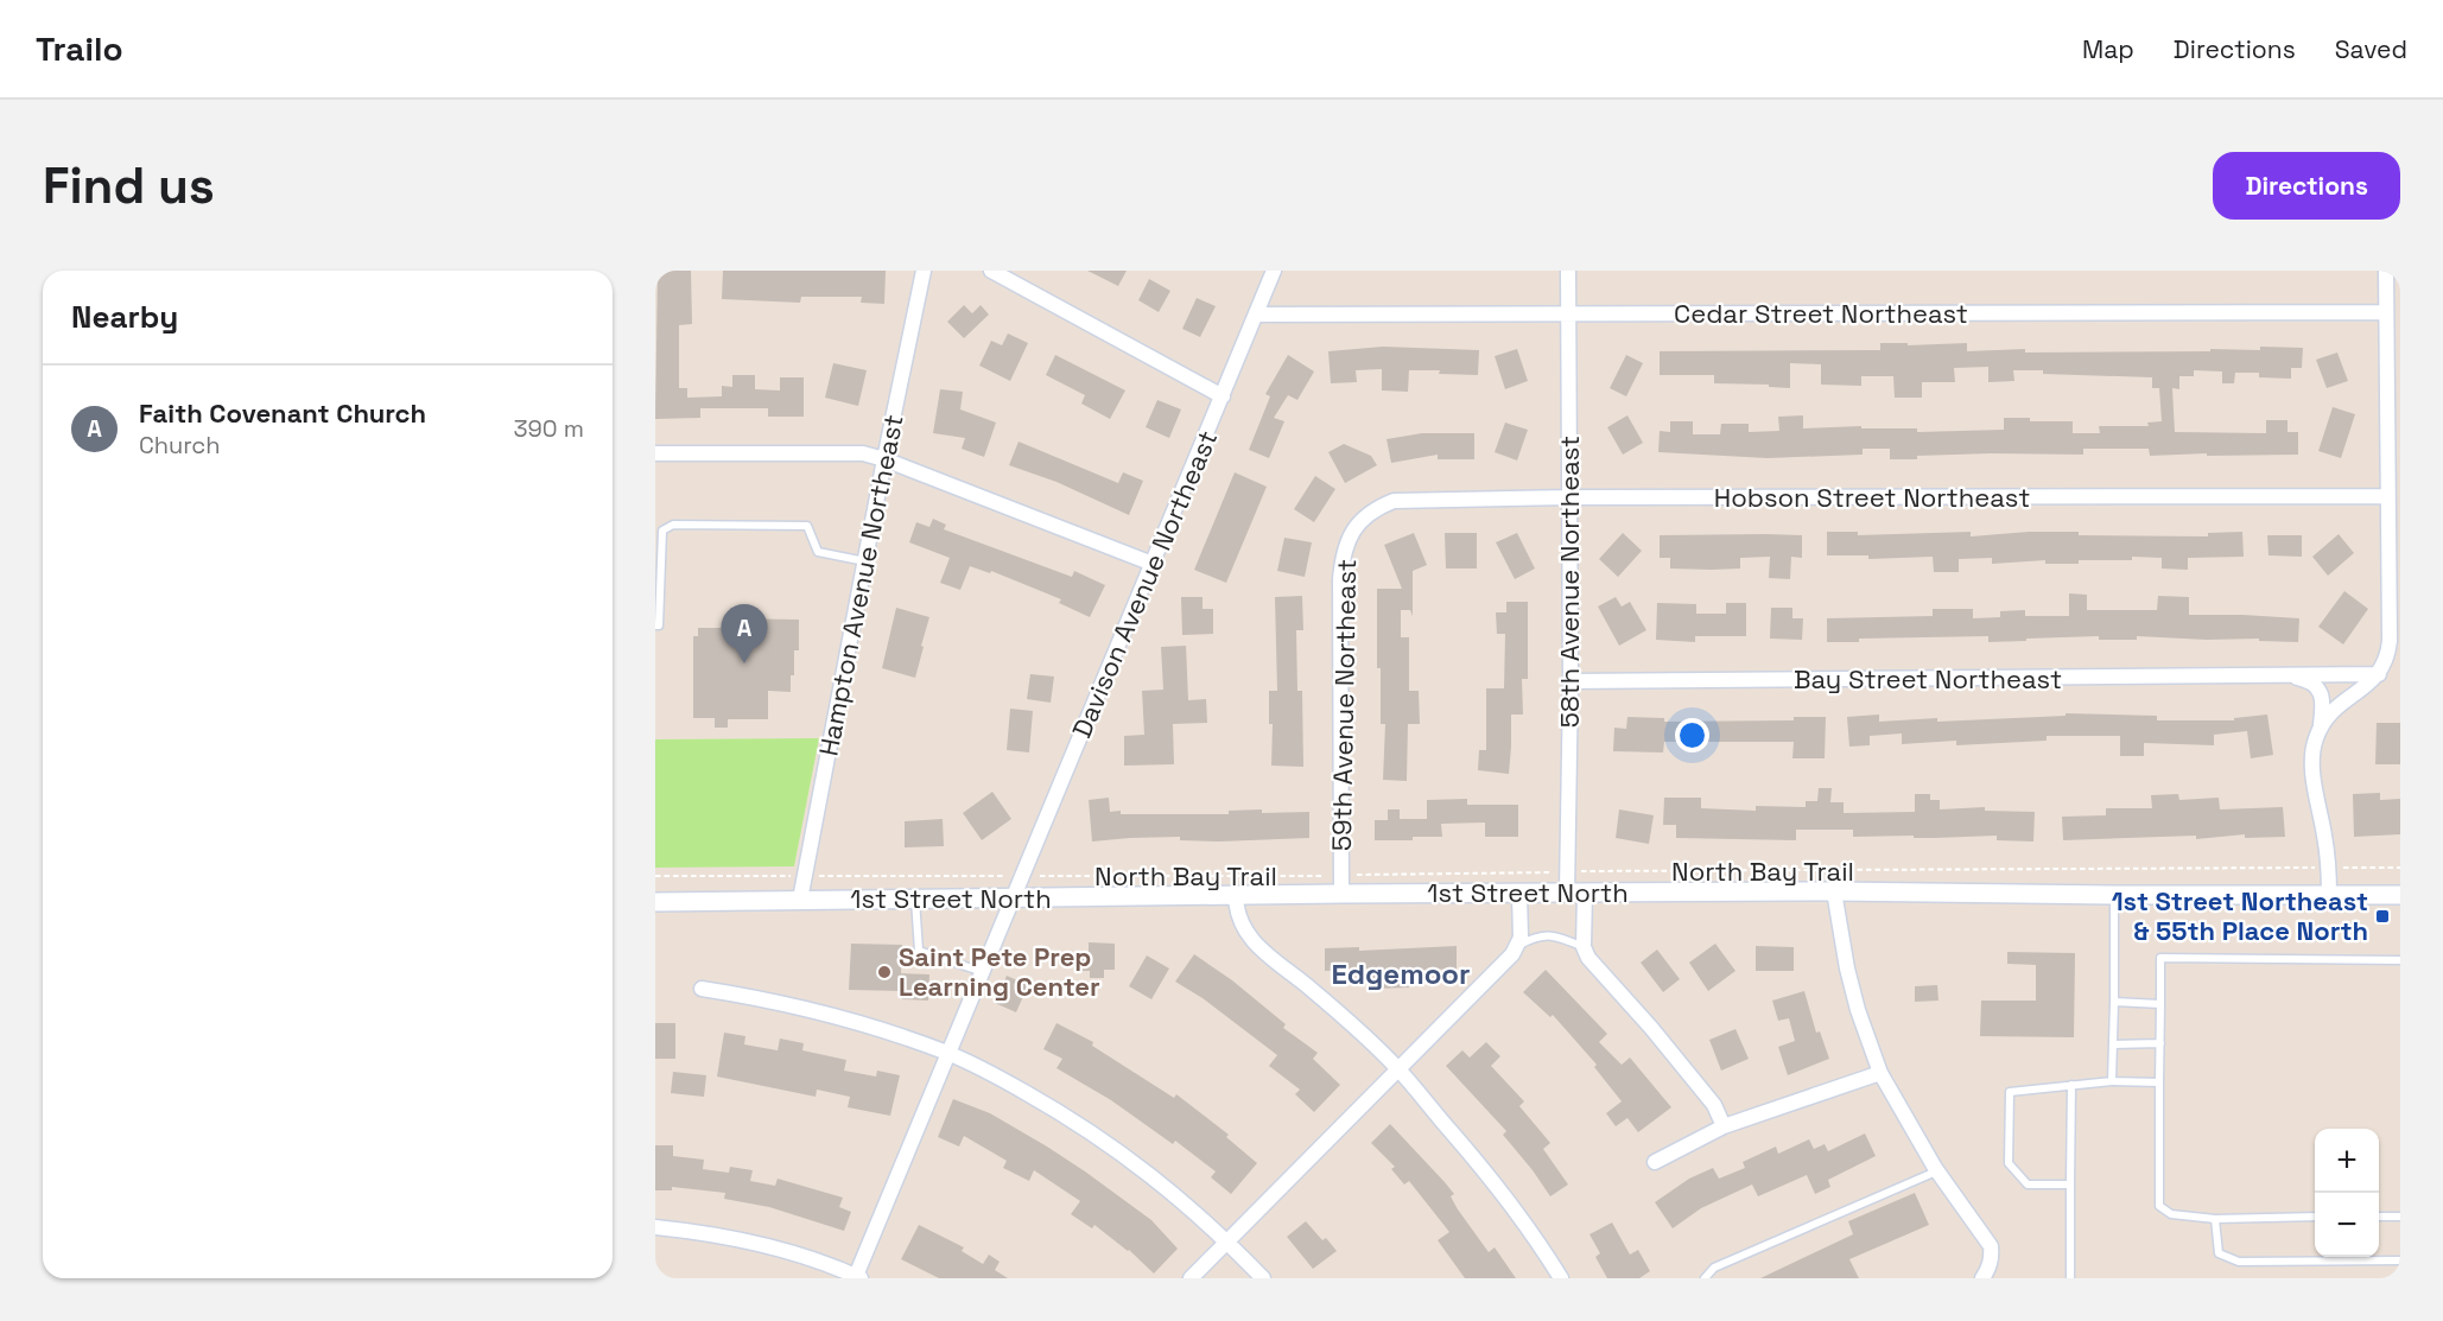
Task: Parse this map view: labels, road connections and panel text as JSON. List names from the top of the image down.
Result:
{
  "streets": {
    "street": [
      "Cedar Street Northeast",
      "Hobson Street Northeast",
      "58th Avenue Northeast",
      "Davison Avenue Northeast",
      "Hampton Avenue Northeast",
      "Bay Street Northeast",
      "59th Avenue Northeast",
      "1st Street North"
    ],
    "path": ["North Bay Trail"]
  },
  "crossings": [
    ["Cedar Street Northeast", "58th Avenue Northeast"],
    ["Cedar Street Northeast", "Davison Avenue Northeast"],
    ["Hobson Street Northeast", "58th Avenue Northeast"],
    ["Hobson Street Northeast", "59th Avenue Northeast"],
    ["58th Avenue Northeast", "Bay Street Northeast"],
    ["58th Avenue Northeast", "North Bay Trail"],
    ["58th Avenue Northeast", "1st Street North"],
    ["Davison Avenue Northeast", "North Bay Trail"],
    ["Davison Avenue Northeast", "1st Street North"],
    ["Hampton Avenue Northeast", "North Bay Trail"],
    ["Hampton Avenue Northeast", "1st Street North"],
    ["59th Avenue Northeast", "North Bay Trail"],
    ["59th Avenue Northeast", "1st Street North"],
    ["North Bay Trail", "1st Street North"]
  ],
  "districts": ["Edgemoor"],
  "places": {
    "transit": ["1st Street Northeast & 55th Place North"],
    "other": ["Saint Pete Prep Learning Center"]
  },
  "page": {
    "header": "Trailo",
    "nav": ["Map", "Directions", "Saved"],
    "buttons": "Directions",
    "title": "Find us",
    "heading": "Nearby",
    "list": [
      {
        "mark": "A",
        "name": "Faith Covenant Church",
        "note": "Church",
        "value": "390 m"
      }
    ],
    "pins": "A",
    "map_buttons": ["+", "−"]
  }
}
